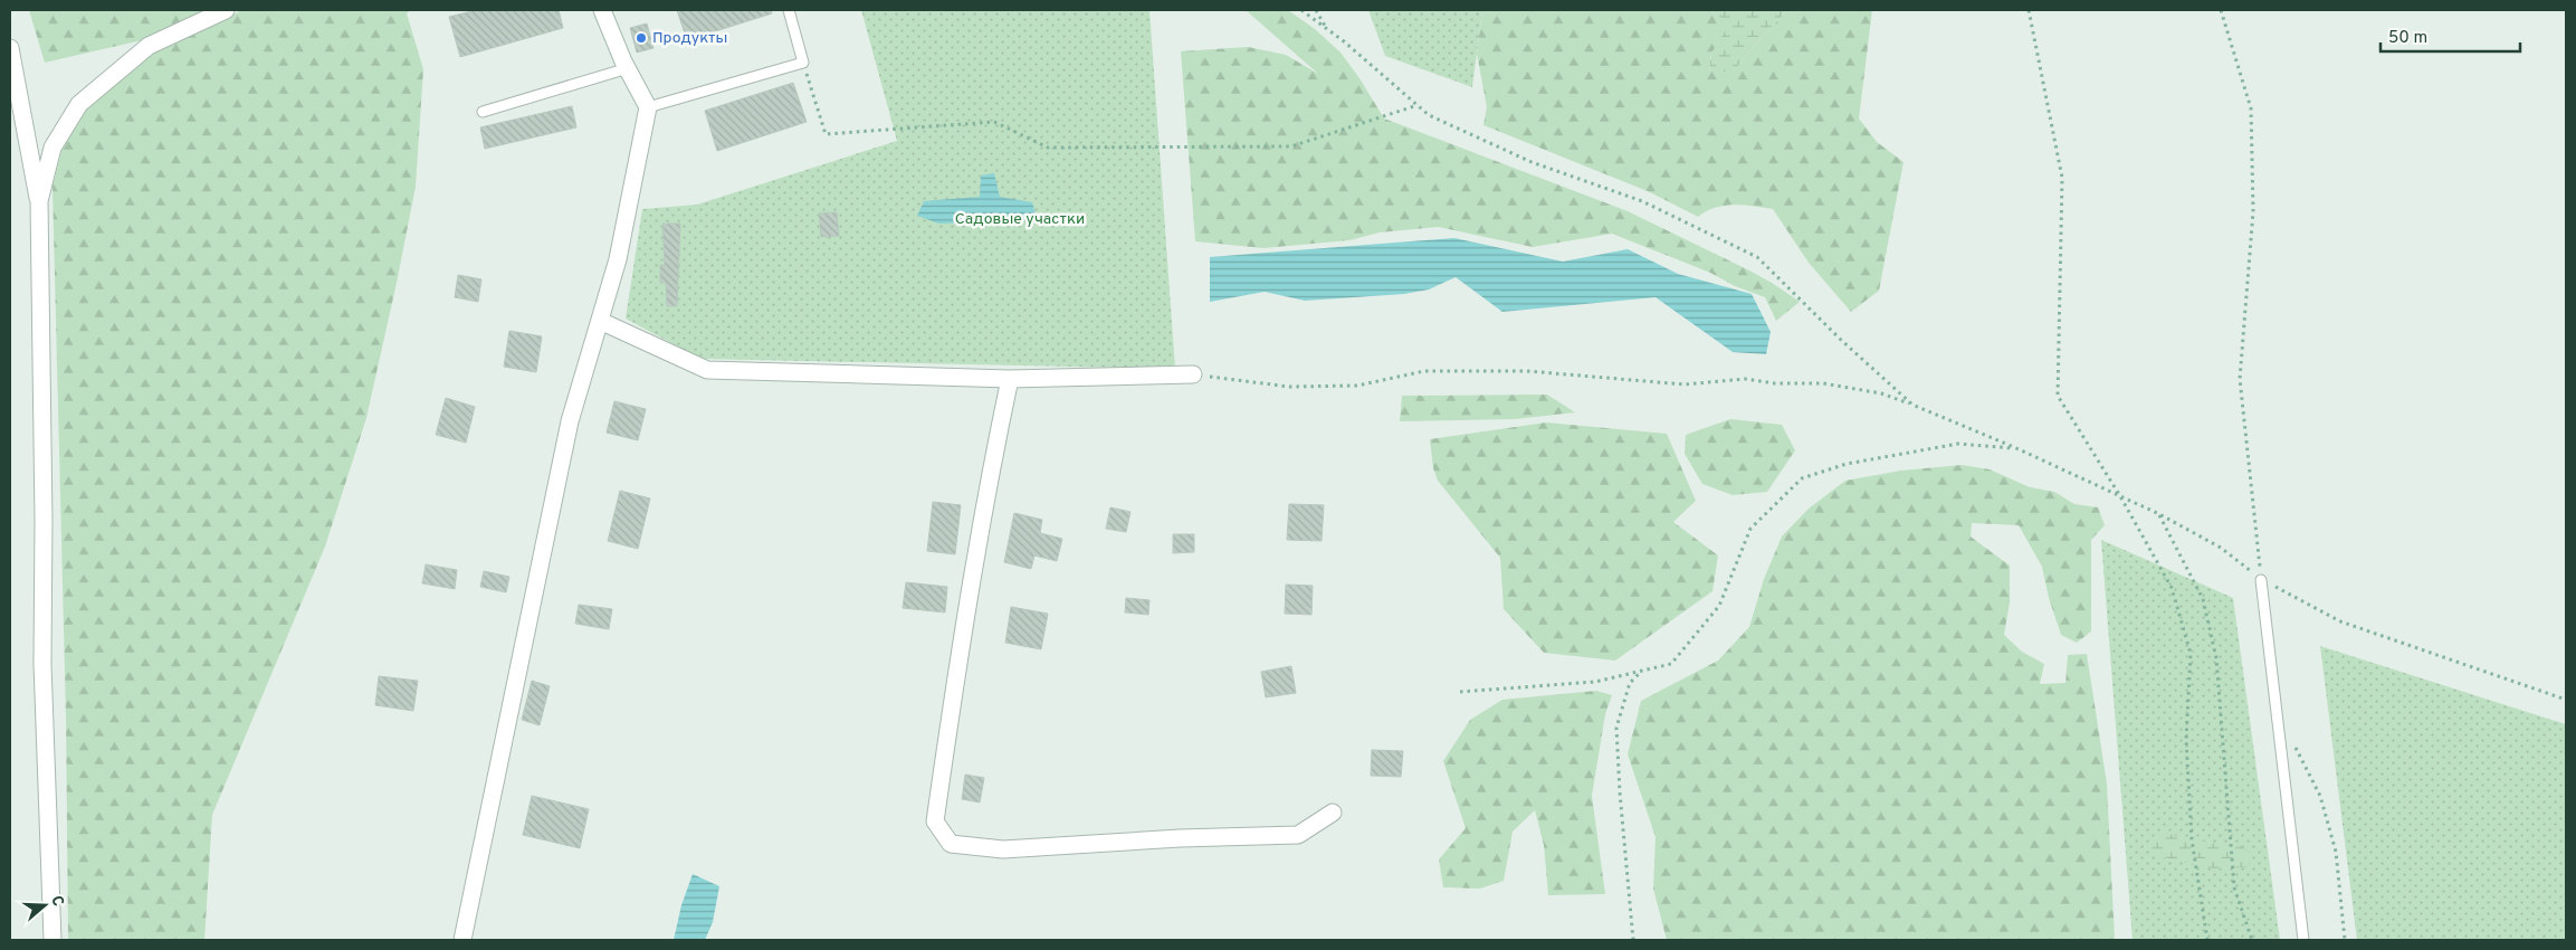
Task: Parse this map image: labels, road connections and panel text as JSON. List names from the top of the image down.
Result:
{
  "parks": ["Садовые участки"],
  "places": ["Продукты"],
  "scale_bar": "50 m",
  "north": "right"
}
